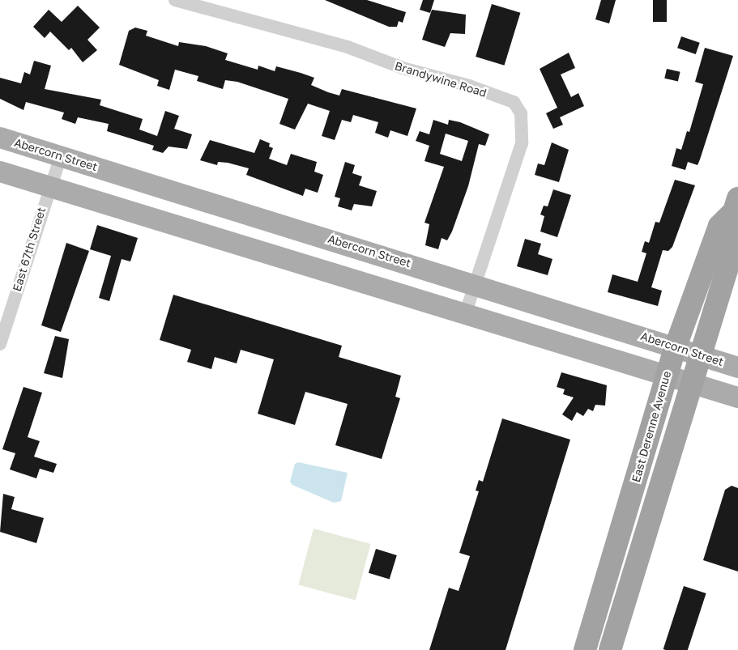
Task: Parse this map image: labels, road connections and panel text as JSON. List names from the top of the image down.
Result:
{
  "streets": {
    "highway": ["East Derenne Avenue"],
    "main road": ["Abercorn Street"],
    "street": ["Brandywine Road", "East 67th Street"]
  },
  "crossings": [
    ["Brandywine Road", "Abercorn Street"],
    ["Abercorn Street", "East 67th Street"],
    ["Abercorn Street", "East Derenne Avenue"]
  ]
}
